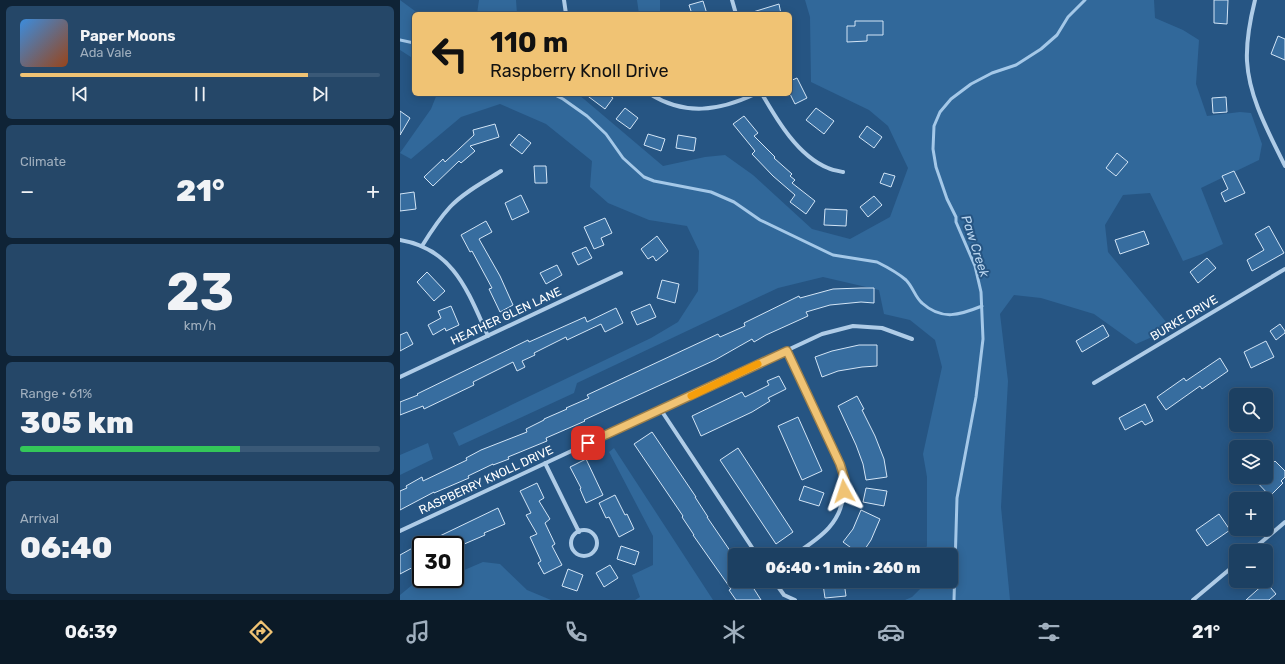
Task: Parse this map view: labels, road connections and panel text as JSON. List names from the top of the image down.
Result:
{
  "streets": {
    "street": ["HEATHER GLEN LANE", "BURKE DRIVE", "RASPBERRY KNOLL DRIVE"]
  },
  "water": ["Paw Creek"],
  "page": {
    "turn": ["110 m", "Raspberry Knoll Drive"],
    "song": ["Paper Moons", "Ada Vale"],
    "tile": [
      "Climate",
      ["23", "km/h"],
      ["Range · 61%", "305 km"],
      ["Arrival", "06:40"]
    ],
    "heat": ["−", "21°", "+"],
    "map_buttons": ["+", "−"],
    "limit": "30",
    "trip": "06:40 · 1 min · 260 m",
    "tabs": ["06:39", "21°"]
  }
}
